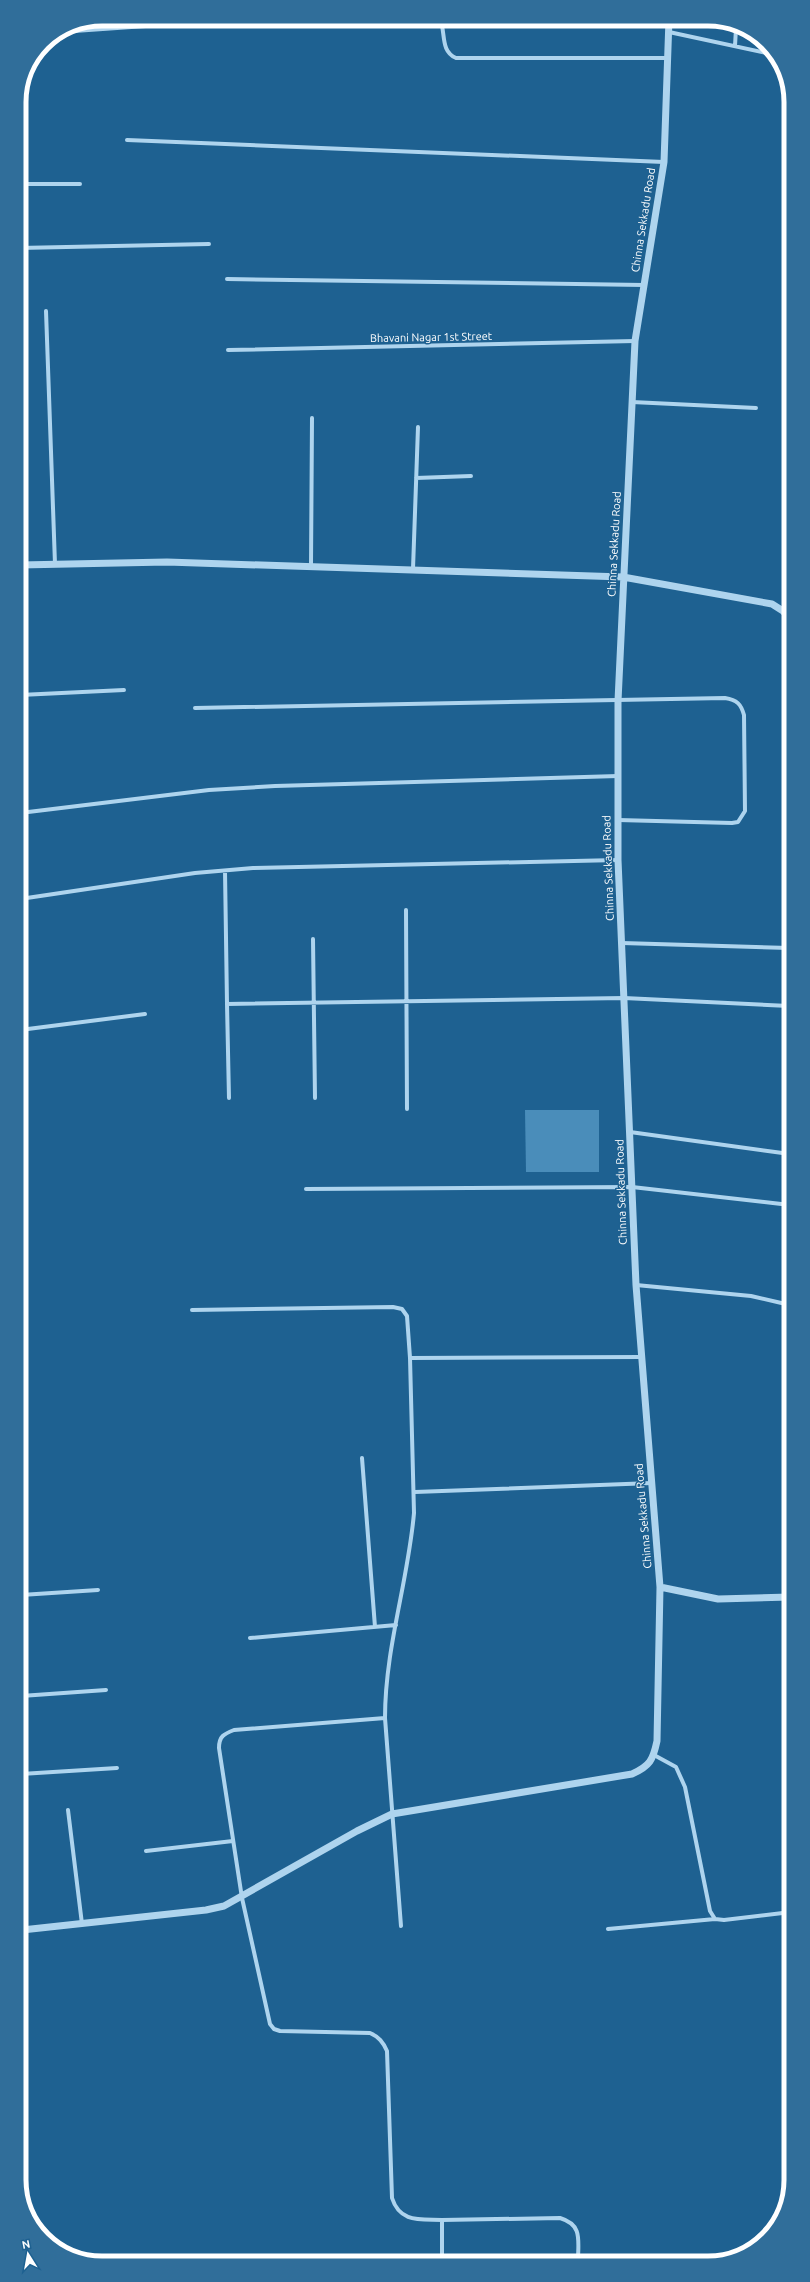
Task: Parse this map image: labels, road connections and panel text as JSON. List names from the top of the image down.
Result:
{
  "streets": {
    "street": ["Chinna Sekkadu Road", "Bhavani Nagar 1st Street"]
  },
  "crossings": [
    ["Chinna Sekkadu Road", "Bhavani Nagar 1st Street"]
  ],
  "north": "top"
}
